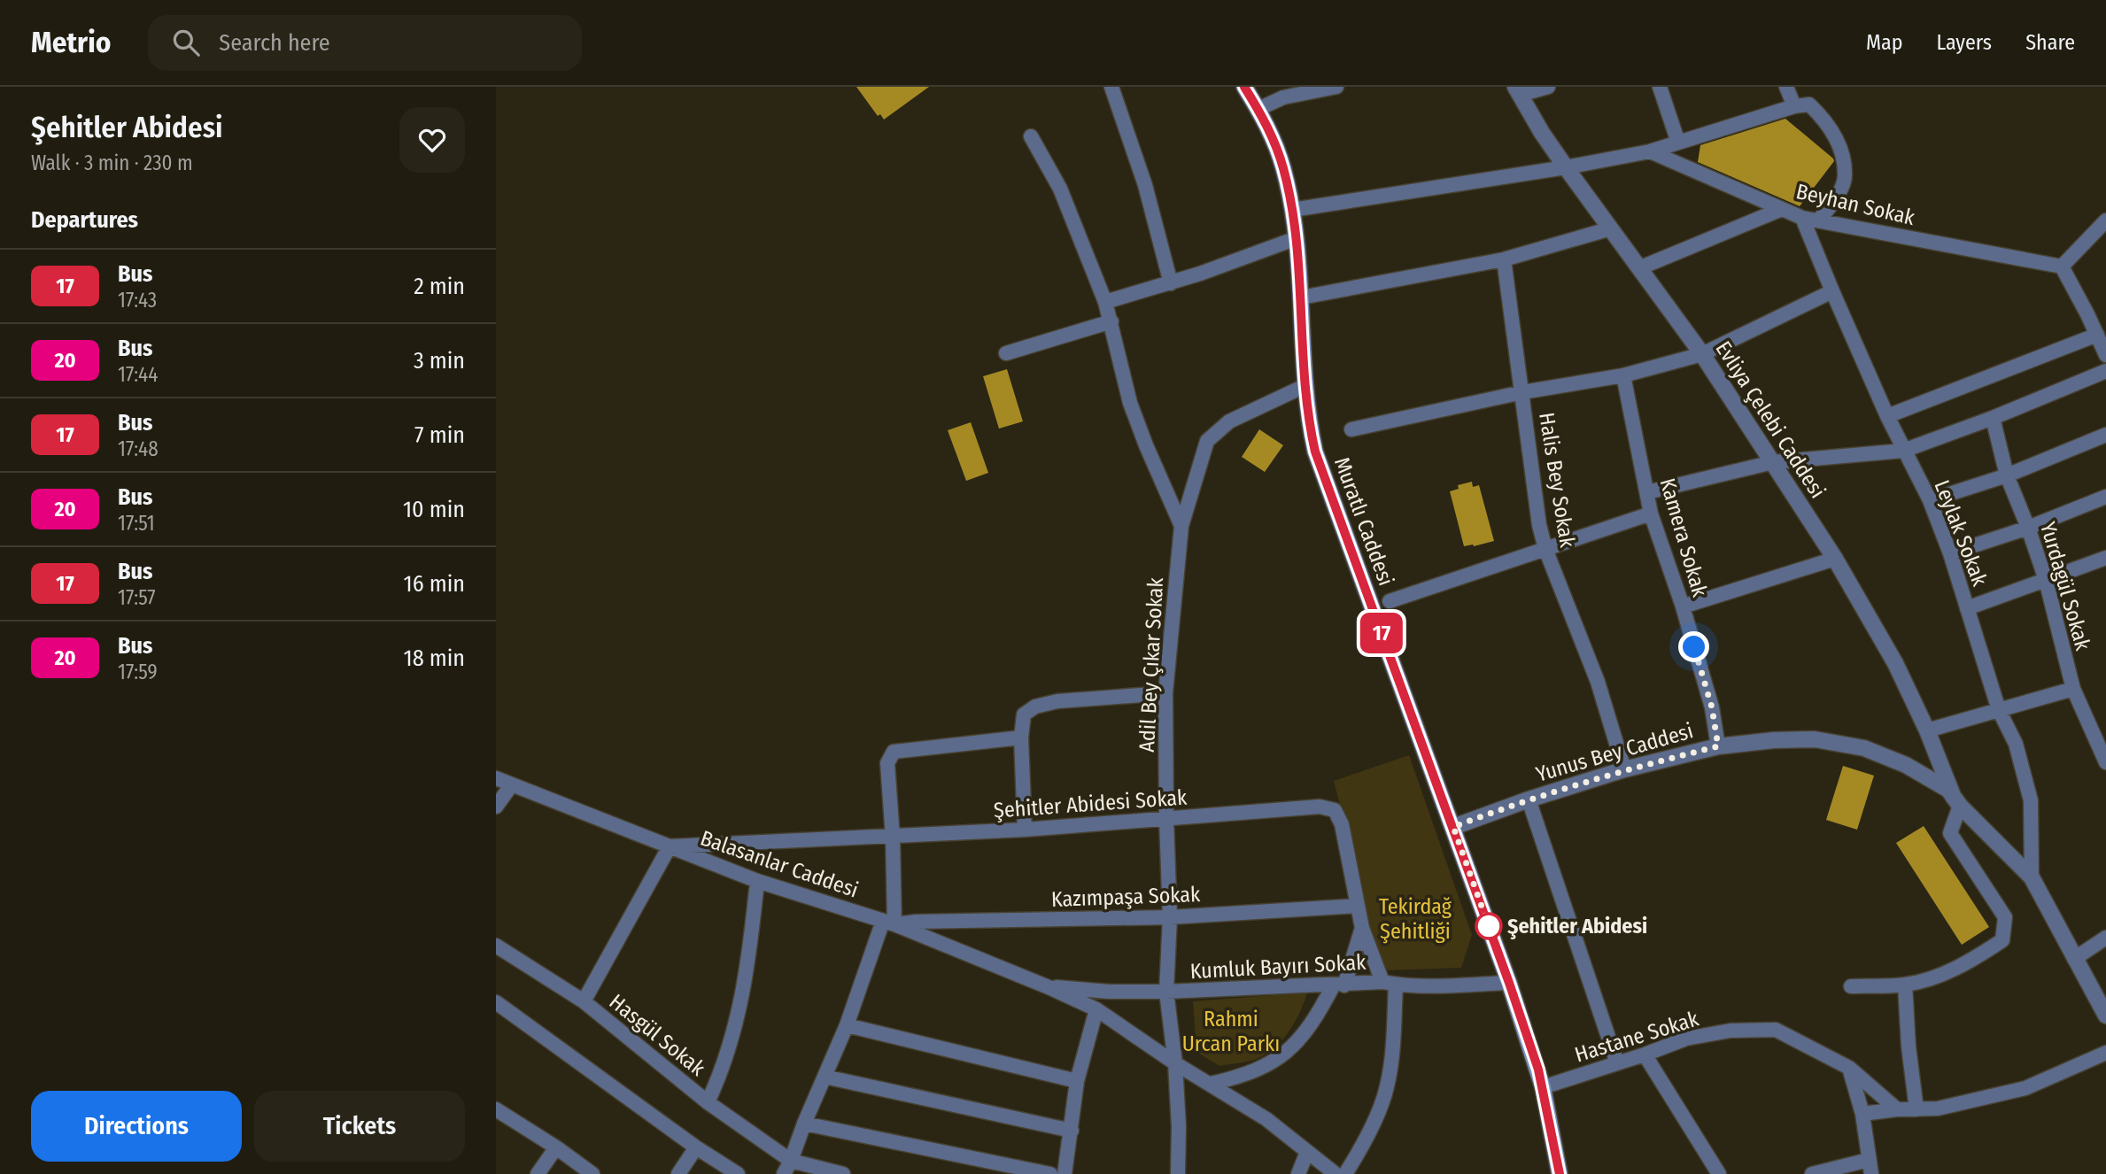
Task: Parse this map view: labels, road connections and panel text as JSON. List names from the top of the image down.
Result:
{
  "streets": {
    "main road": ["Muratlı Caddesi"],
    "street": [
      "Beyhan Sokak",
      "Evliya Çelebi Caddesi",
      "Halis Bey Sokak",
      "Leylak Sokak",
      "Kamera Sokak",
      "Yurdagül Sokak",
      "Adil Bey Çıkar Sokak",
      "Yunus Bey Caddesi",
      "Şehitler Abidesi Sokak",
      "Balasanlar Caddesi",
      "Kazımpaşa Sokak",
      "Kumluk Bayırı Sokak",
      "Hasgül Sokak",
      "Hastane Sokak"
    ]
  },
  "crossings": [
    ["Beyhan Sokak", "Leylak Sokak"],
    ["Evliya Çelebi Caddesi", "Yunus Bey Caddesi"],
    ["Halis Bey Sokak", "Yunus Bey Caddesi"],
    ["Muratlı Caddesi", "Adil Bey Çıkar Sokak"],
    ["Muratlı Caddesi", "Yunus Bey Caddesi"],
    ["Muratlı Caddesi", "Kumluk Bayırı Sokak"],
    ["Muratlı Caddesi", "Hastane Sokak"],
    ["Leylak Sokak", "Yunus Bey Caddesi"],
    ["Kamera Sokak", "Yunus Bey Caddesi"],
    ["Adil Bey Çıkar Sokak", "Şehitler Abidesi Sokak"],
    ["Adil Bey Çıkar Sokak", "Balasanlar Caddesi"],
    ["Adil Bey Çıkar Sokak", "Kazımpaşa Sokak"],
    ["Adil Bey Çıkar Sokak", "Kumluk Bayırı Sokak"],
    ["Şehitler Abidesi Sokak", "Balasanlar Caddesi"],
    ["Şehitler Abidesi Sokak", "Kazımpaşa Sokak"],
    ["Şehitler Abidesi Sokak", "Kumluk Bayırı Sokak"],
    ["Balasanlar Caddesi", "Kazımpaşa Sokak"],
    ["Balasanlar Caddesi", "Kumluk Bayırı Sokak"]
  ],
  "parks": ["Tekirdağ Şehitliği", "Rahmi Urcan Parkı"],
  "places": ["Şehitler Abidesi"],
  "lines": ["bus line 17"],
  "page": {
    "header": "Metrio",
    "search": "Search here",
    "nav": ["Map", "Layers", "Share"],
    "heading": [
      ["Şehitler Abidesi", "Walk · 3 min · 230 m"],
      "Departures"
    ],
    "on_map": "17",
    "list": [
      {
        "mark": "17",
        "name": "Bus",
        "note": "17:43",
        "value": "2 min"
      },
      {
        "mark": "20",
        "name": "Bus",
        "note": "17:44",
        "value": "3 min"
      },
      {
        "mark": "17",
        "name": "Bus",
        "note": "17:48",
        "value": "7 min"
      },
      {
        "mark": "20",
        "name": "Bus",
        "note": "17:51",
        "value": "10 min"
      },
      {
        "mark": "17",
        "name": "Bus",
        "note": "17:57",
        "value": "16 min"
      },
      {
        "mark": "20",
        "name": "Bus",
        "note": "17:59",
        "value": "18 min"
      }
    ],
    "buttons": ["Directions", "Tickets"]
  }
}
